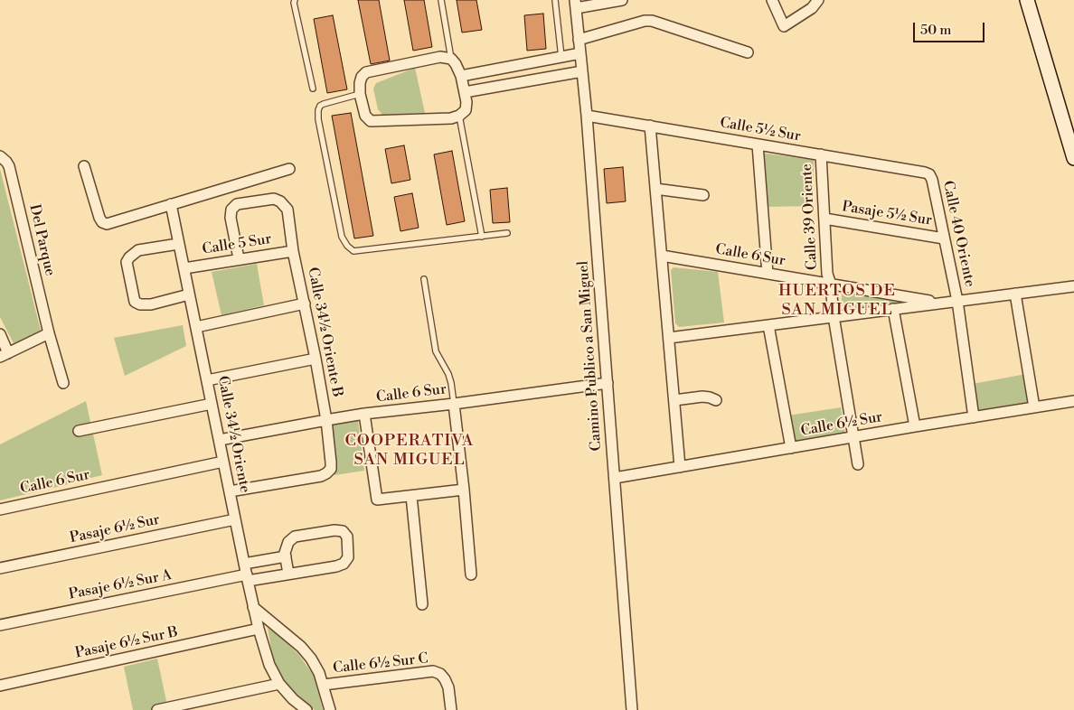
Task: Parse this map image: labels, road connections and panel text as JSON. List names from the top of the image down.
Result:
{
  "streets": {
    "street": [
      "Calle 5½ Sur",
      "Pasaje 5½ Sur",
      "Calle 39 Oriente",
      "Calle 40 Oriente",
      "Del Parque",
      "Calle 5 Sur",
      "Calle 6 Sur",
      "Calle 34½ Oriente B",
      "Camino Publico a San Miguel",
      "Calle 6½ Sur",
      "Calle 34½ Oriente",
      "Pasaje 6½ Sur",
      "Pasaje 6½ Sur A",
      "Pasaje 6½ Sur B",
      "Calle 6½ Sur C"
    ]
  },
  "crossings": [
    ["Calle 5½ Sur", "Calle 39 Oriente"],
    ["Calle 5½ Sur", "Calle 40 Oriente"],
    ["Calle 5½ Sur", "Camino Publico a San Miguel"],
    ["Pasaje 5½ Sur", "Calle 39 Oriente"],
    ["Pasaje 5½ Sur", "Calle 40 Oriente"],
    ["Calle 39 Oriente", "Calle 6 Sur"],
    ["Calle 39 Oriente", "Calle 6½ Sur"],
    ["Calle 40 Oriente", "Calle 6 Sur"],
    ["Calle 40 Oriente", "Calle 6½ Sur"],
    ["Calle 5 Sur", "Calle 34½ Oriente B"],
    ["Calle 5 Sur", "Calle 34½ Oriente"],
    ["Calle 6 Sur", "Calle 34½ Oriente B"],
    ["Calle 6 Sur", "Camino Publico a San Miguel"],
    ["Calle 6 Sur", "Calle 34½ Oriente"],
    ["Calle 34½ Oriente B", "Calle 34½ Oriente"],
    ["Camino Publico a San Miguel", "Calle 6½ Sur"],
    ["Calle 34½ Oriente", "Pasaje 6½ Sur"],
    ["Calle 34½ Oriente", "Pasaje 6½ Sur A"],
    ["Calle 34½ Oriente", "Pasaje 6½ Sur B"]
  ],
  "districts": ["HUERTOS DE SAN MIGUEL", "COOPERATIVA SAN MIGUEL"],
  "scale_bar": "50 m"
}
